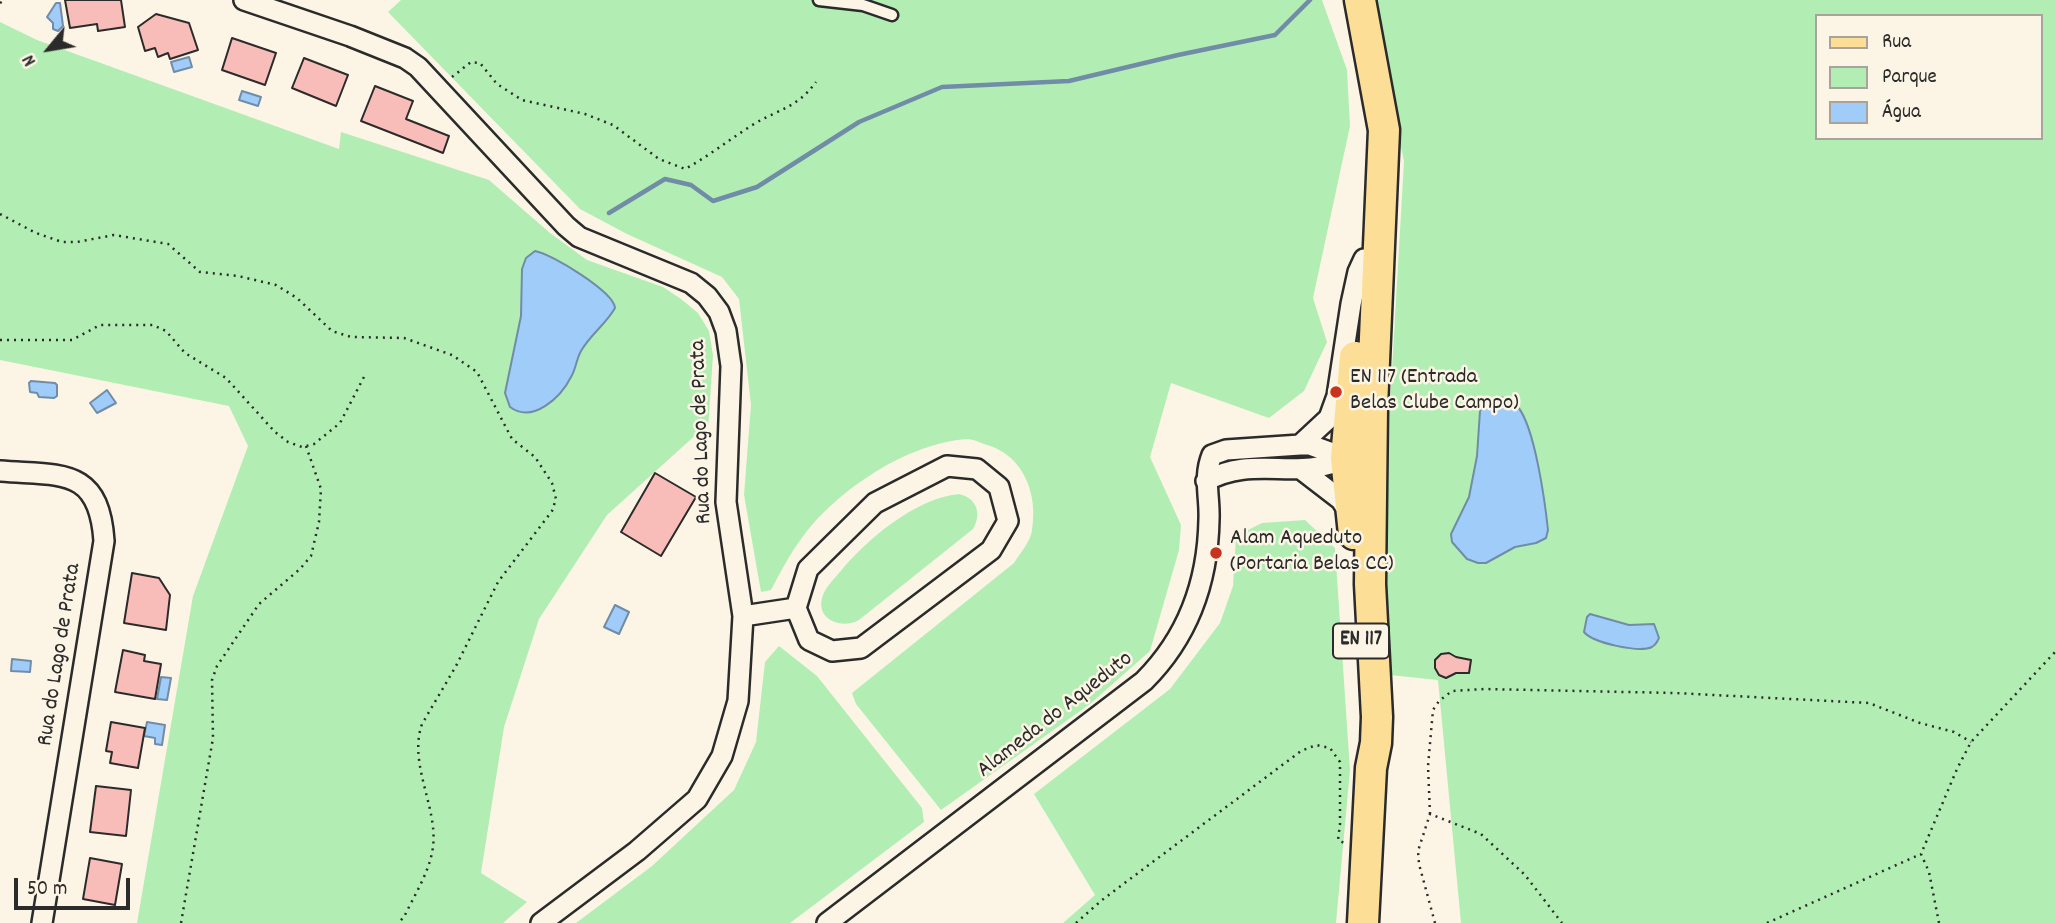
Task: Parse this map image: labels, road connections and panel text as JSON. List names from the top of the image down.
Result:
{
  "streets": {
    "main road": ["EN 117"],
    "street": ["Rua do Lago de Prata", "Alameda do Aqueduto"]
  },
  "crossings": [
    ["EN 117", "Alameda do Aqueduto"]
  ],
  "places": ["EN 117 (Entrada Belas Clube Campo)", "Alam Aqueduto (Portaria Belas CC)"],
  "legend": ["Rua", "Parque", "Água"],
  "scale_bar": "50 m",
  "north": "bottom left"
}
